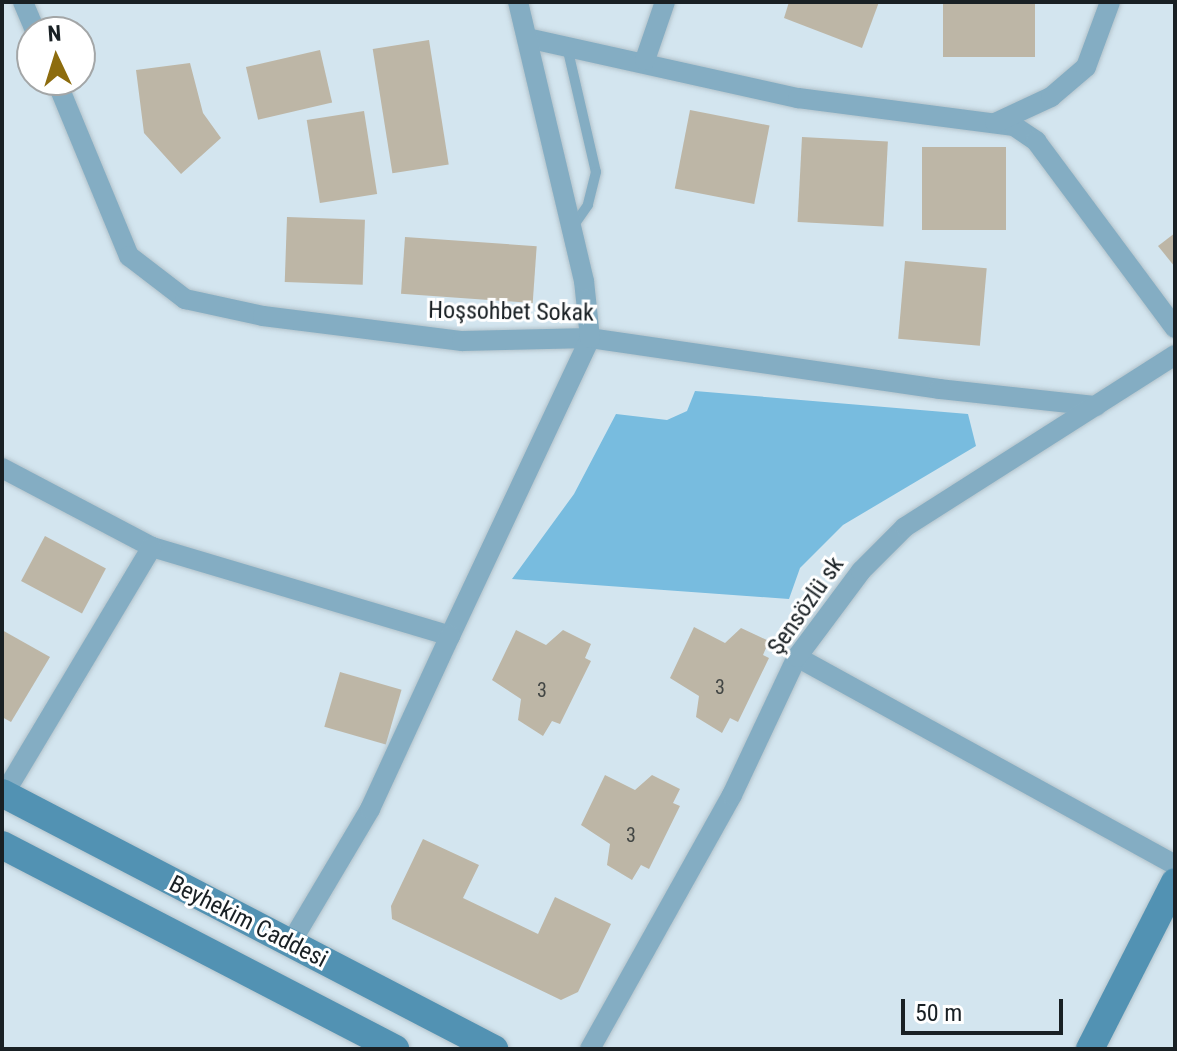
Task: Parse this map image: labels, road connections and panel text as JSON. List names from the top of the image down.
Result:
{
  "streets": {
    "main road": ["Beyhekim Caddesi"],
    "street": ["Hoşsohbet Sokak", "Şensözlü sk"]
  },
  "crossings": [
    ["Hoşsohbet Sokak", "Şensözlü sk"]
  ],
  "house_numbers": ["3", "3", "3"],
  "scale_bar": "50 m",
  "north": "top"
}
